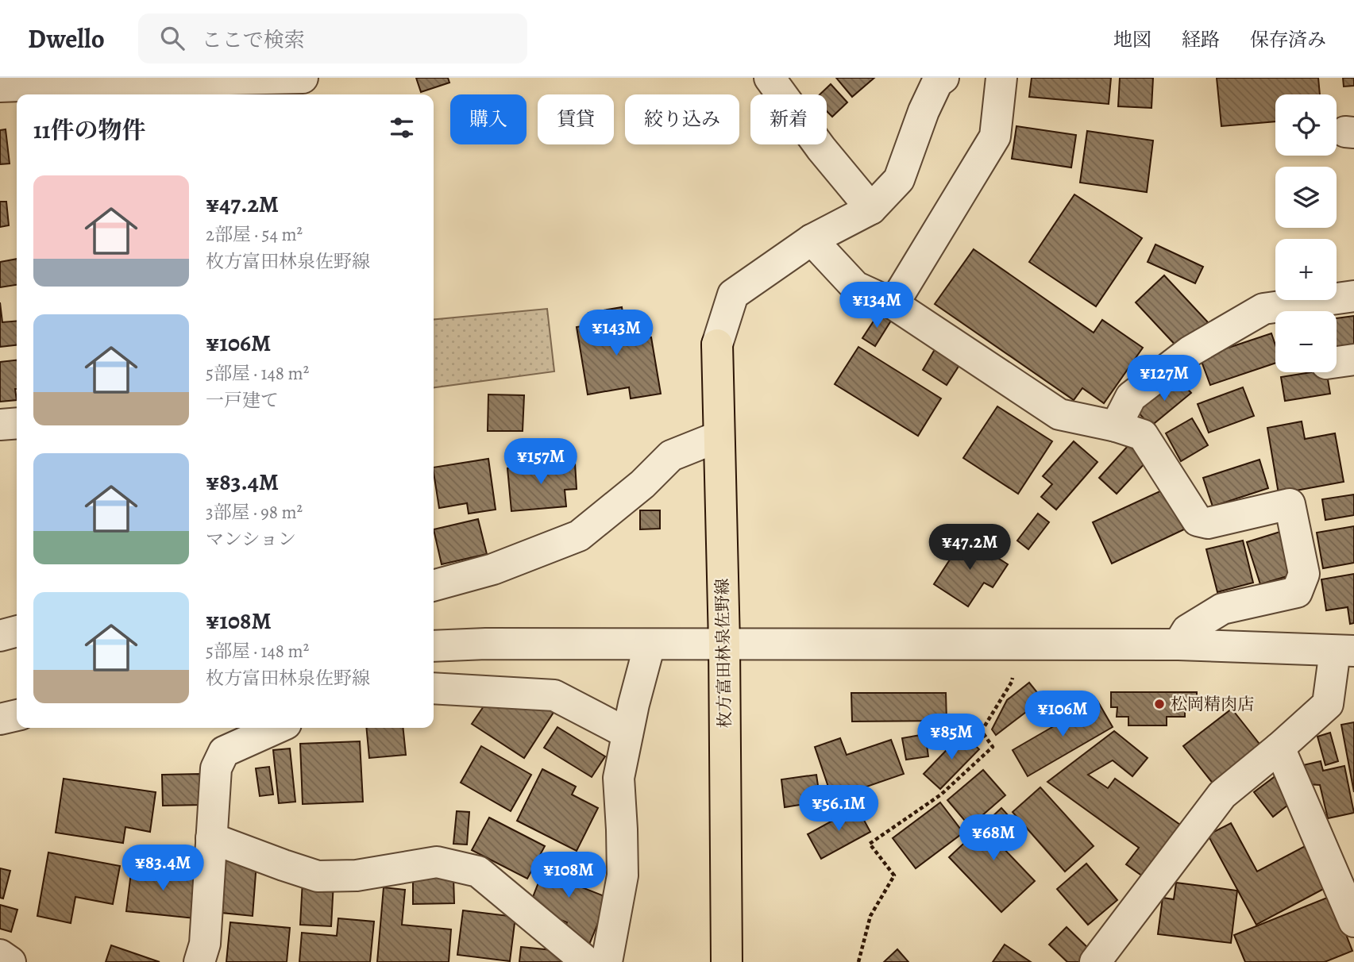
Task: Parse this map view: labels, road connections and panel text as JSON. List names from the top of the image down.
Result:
{
  "streets": {
    "main road": ["枚方富田林泉佐野線"]
  },
  "places": ["松岡精肉店"],
  "page": {
    "header": "Dwello",
    "search": "ここで検索",
    "nav": ["地図", "経路", "保存済み"],
    "map_buttons": ["+", "−"],
    "chip": [
      "購入",
      "賃貸",
      "絞り込み",
      "新着"
    ],
    "heading": "11件の物件",
    "list": [
      {
        "name": "¥47.2M",
        "note": "2部屋 · 54 m² · 枚方富田林泉佐野線"
      },
      {
        "name": "¥106M",
        "note": "5部屋 · 148 m² · 一戸建て"
      },
      {
        "name": "¥83.4M",
        "note": "3部屋 · 98 m² · マンション"
      },
      {
        "name": "¥108M",
        "note": "5部屋 · 148 m² · 枚方富田林泉佐野線"
      }
    ],
    "price": [
      "¥134M",
      "¥143M",
      "¥127M",
      "¥157M",
      "¥47.2M",
      "¥106M",
      "¥85M",
      "¥56.1M",
      "¥68M",
      "¥83.4M",
      "¥108M"
    ]
  }
}
